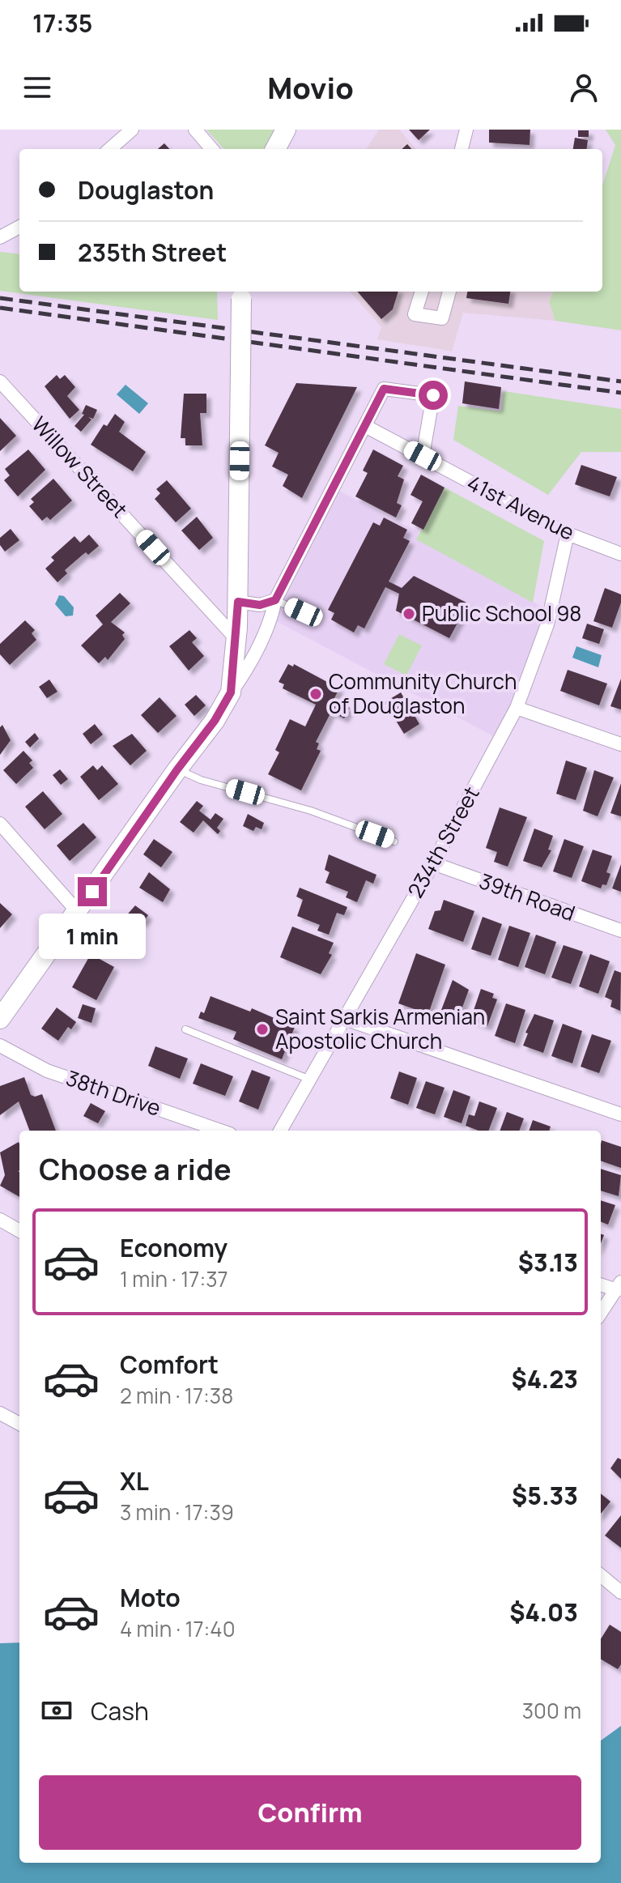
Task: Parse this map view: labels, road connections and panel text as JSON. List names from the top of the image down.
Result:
{
  "streets": {
    "street": [
      "Willow Street",
      "41st Avenue",
      "234th Street",
      "39th Road",
      "38th Drive"
    ]
  },
  "crossings": [
    ["41st Avenue", "234th Street"],
    ["234th Street", "39th Road"]
  ],
  "places": ["Public School 98", "Community Church of Douglaston", "Saint Sarkis Armenian Apostolic Church"],
  "page": {
    "status": "17:35",
    "header": "Movio",
    "banner": ["Douglaston", "235th Street"],
    "bubble": "1 min",
    "heading": "Choose a ride",
    "list": [
      {
        "name": "Economy",
        "note": "1 min · 17:37",
        "value": "$3.13"
      },
      {
        "name": "Comfort",
        "note": "2 min · 17:38",
        "value": "$4.23"
      },
      {
        "name": "XL",
        "note": "3 min · 17:39",
        "value": "$5.33"
      },
      {
        "name": "Moto",
        "note": "4 min · 17:40",
        "value": "$4.03"
      }
    ],
    "pay": ["Cash", "300 m"],
    "buttons": "Confirm"
  }
}
